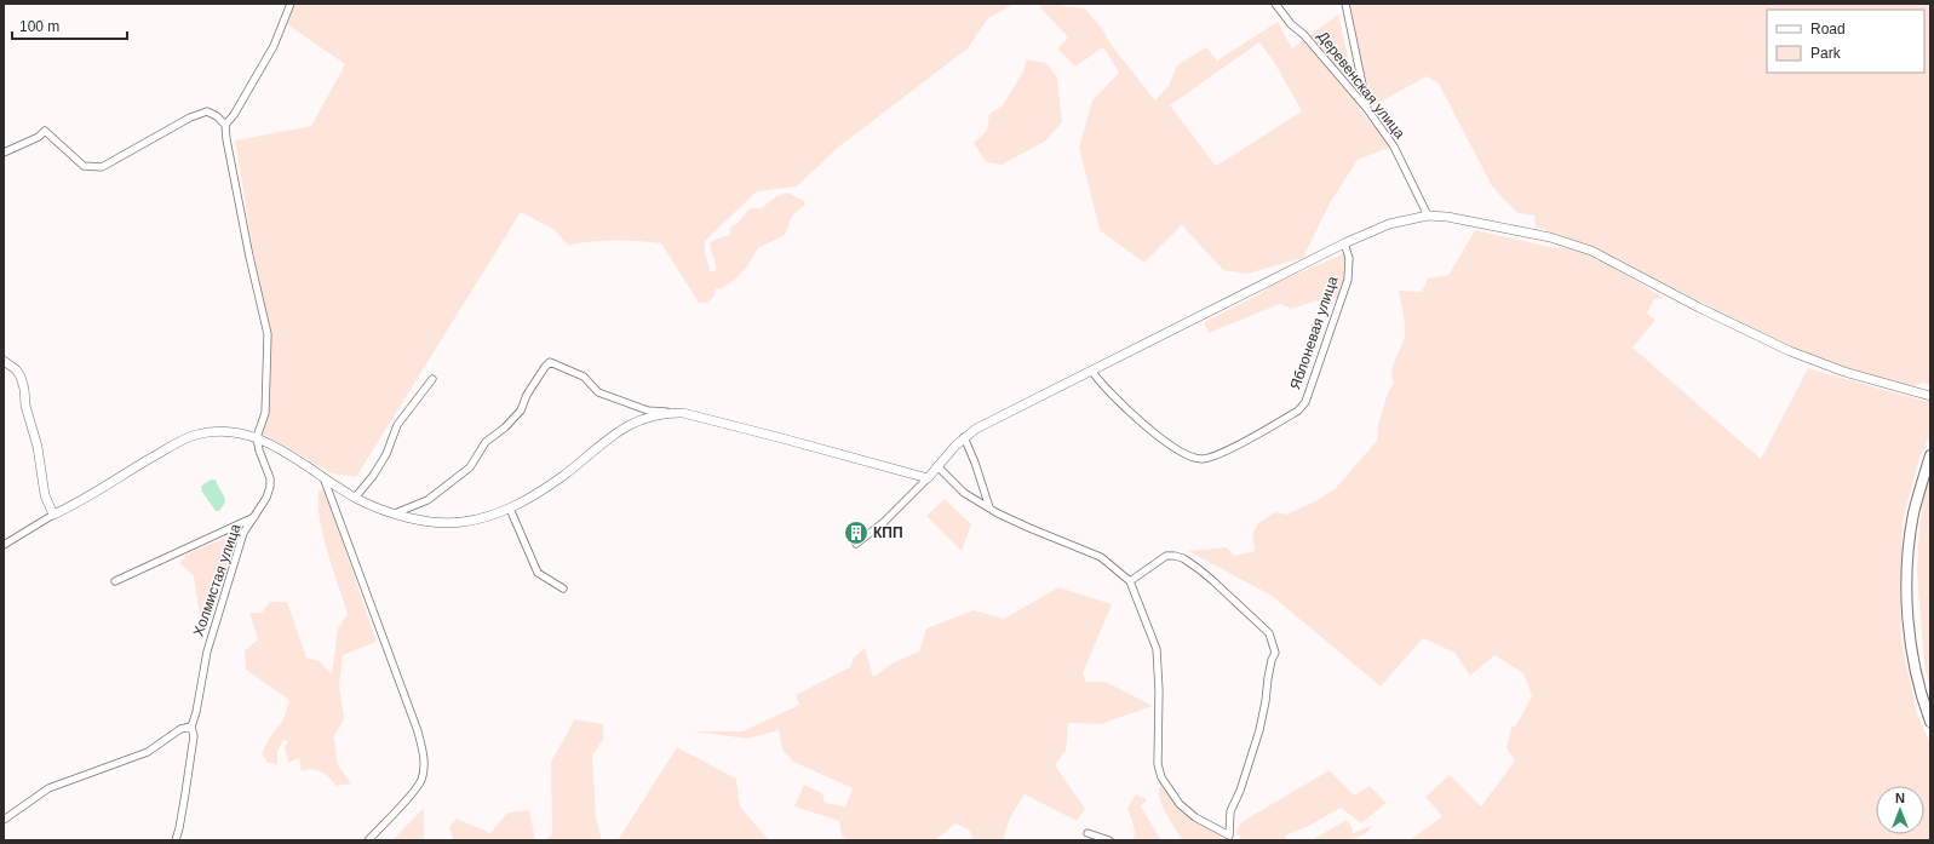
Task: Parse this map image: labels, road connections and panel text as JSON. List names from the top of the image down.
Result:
{
  "streets": {
    "street": ["Деревенская улица", "Яблоневая улица", "Холмистая улица"]
  },
  "places": {
    "building": ["КПП"]
  },
  "legend": ["Road", "Park"],
  "scale_bar": "100 m",
  "north": "top"
}
